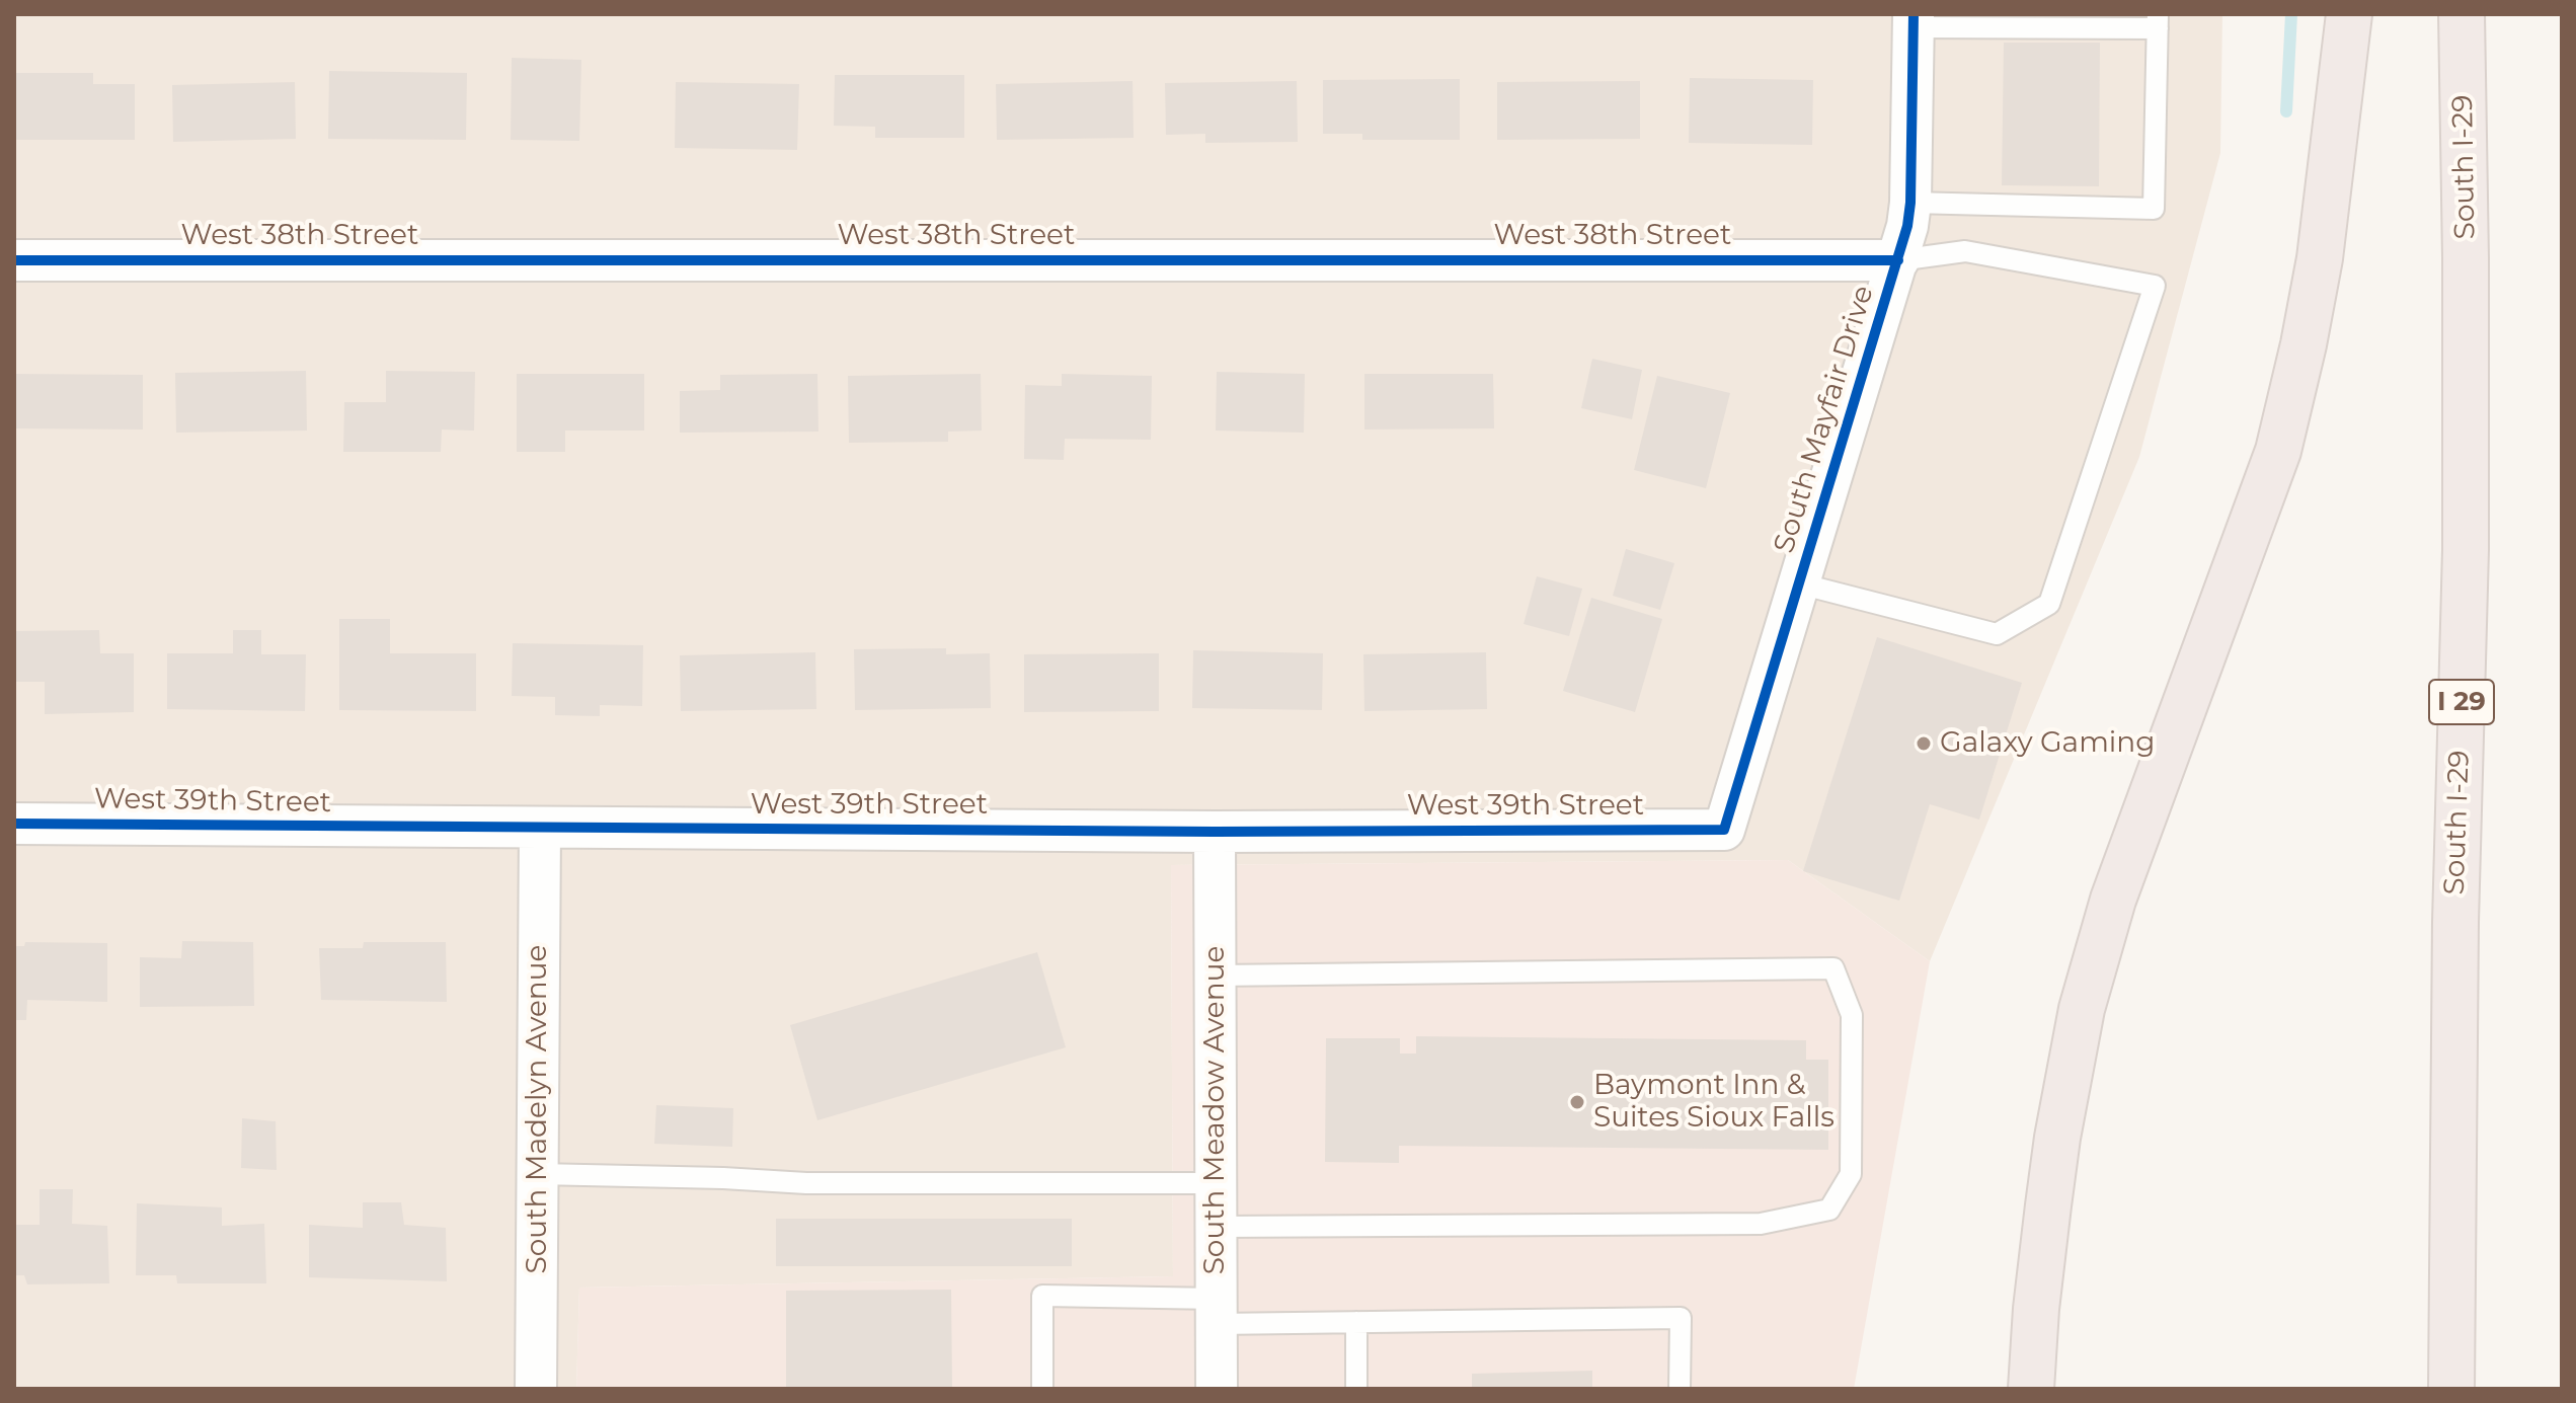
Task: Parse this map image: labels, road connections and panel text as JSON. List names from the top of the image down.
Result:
{
  "streets": {
    "highway": ["South I-29", "I 29"],
    "street": [
      "West 38th Street",
      "South Mayfair Drive",
      "West 39th Street",
      "South Madelyn Avenue",
      "South Meadow Avenue"
    ]
  },
  "crossings": [
    ["West 38th Street", "South Mayfair Drive"],
    ["South Mayfair Drive", "West 39th Street"],
    ["West 39th Street", "South Madelyn Avenue"],
    ["West 39th Street", "South Meadow Avenue"]
  ],
  "places": ["Galaxy Gaming", "Baymont Inn & Suites Sioux Falls"]
}
